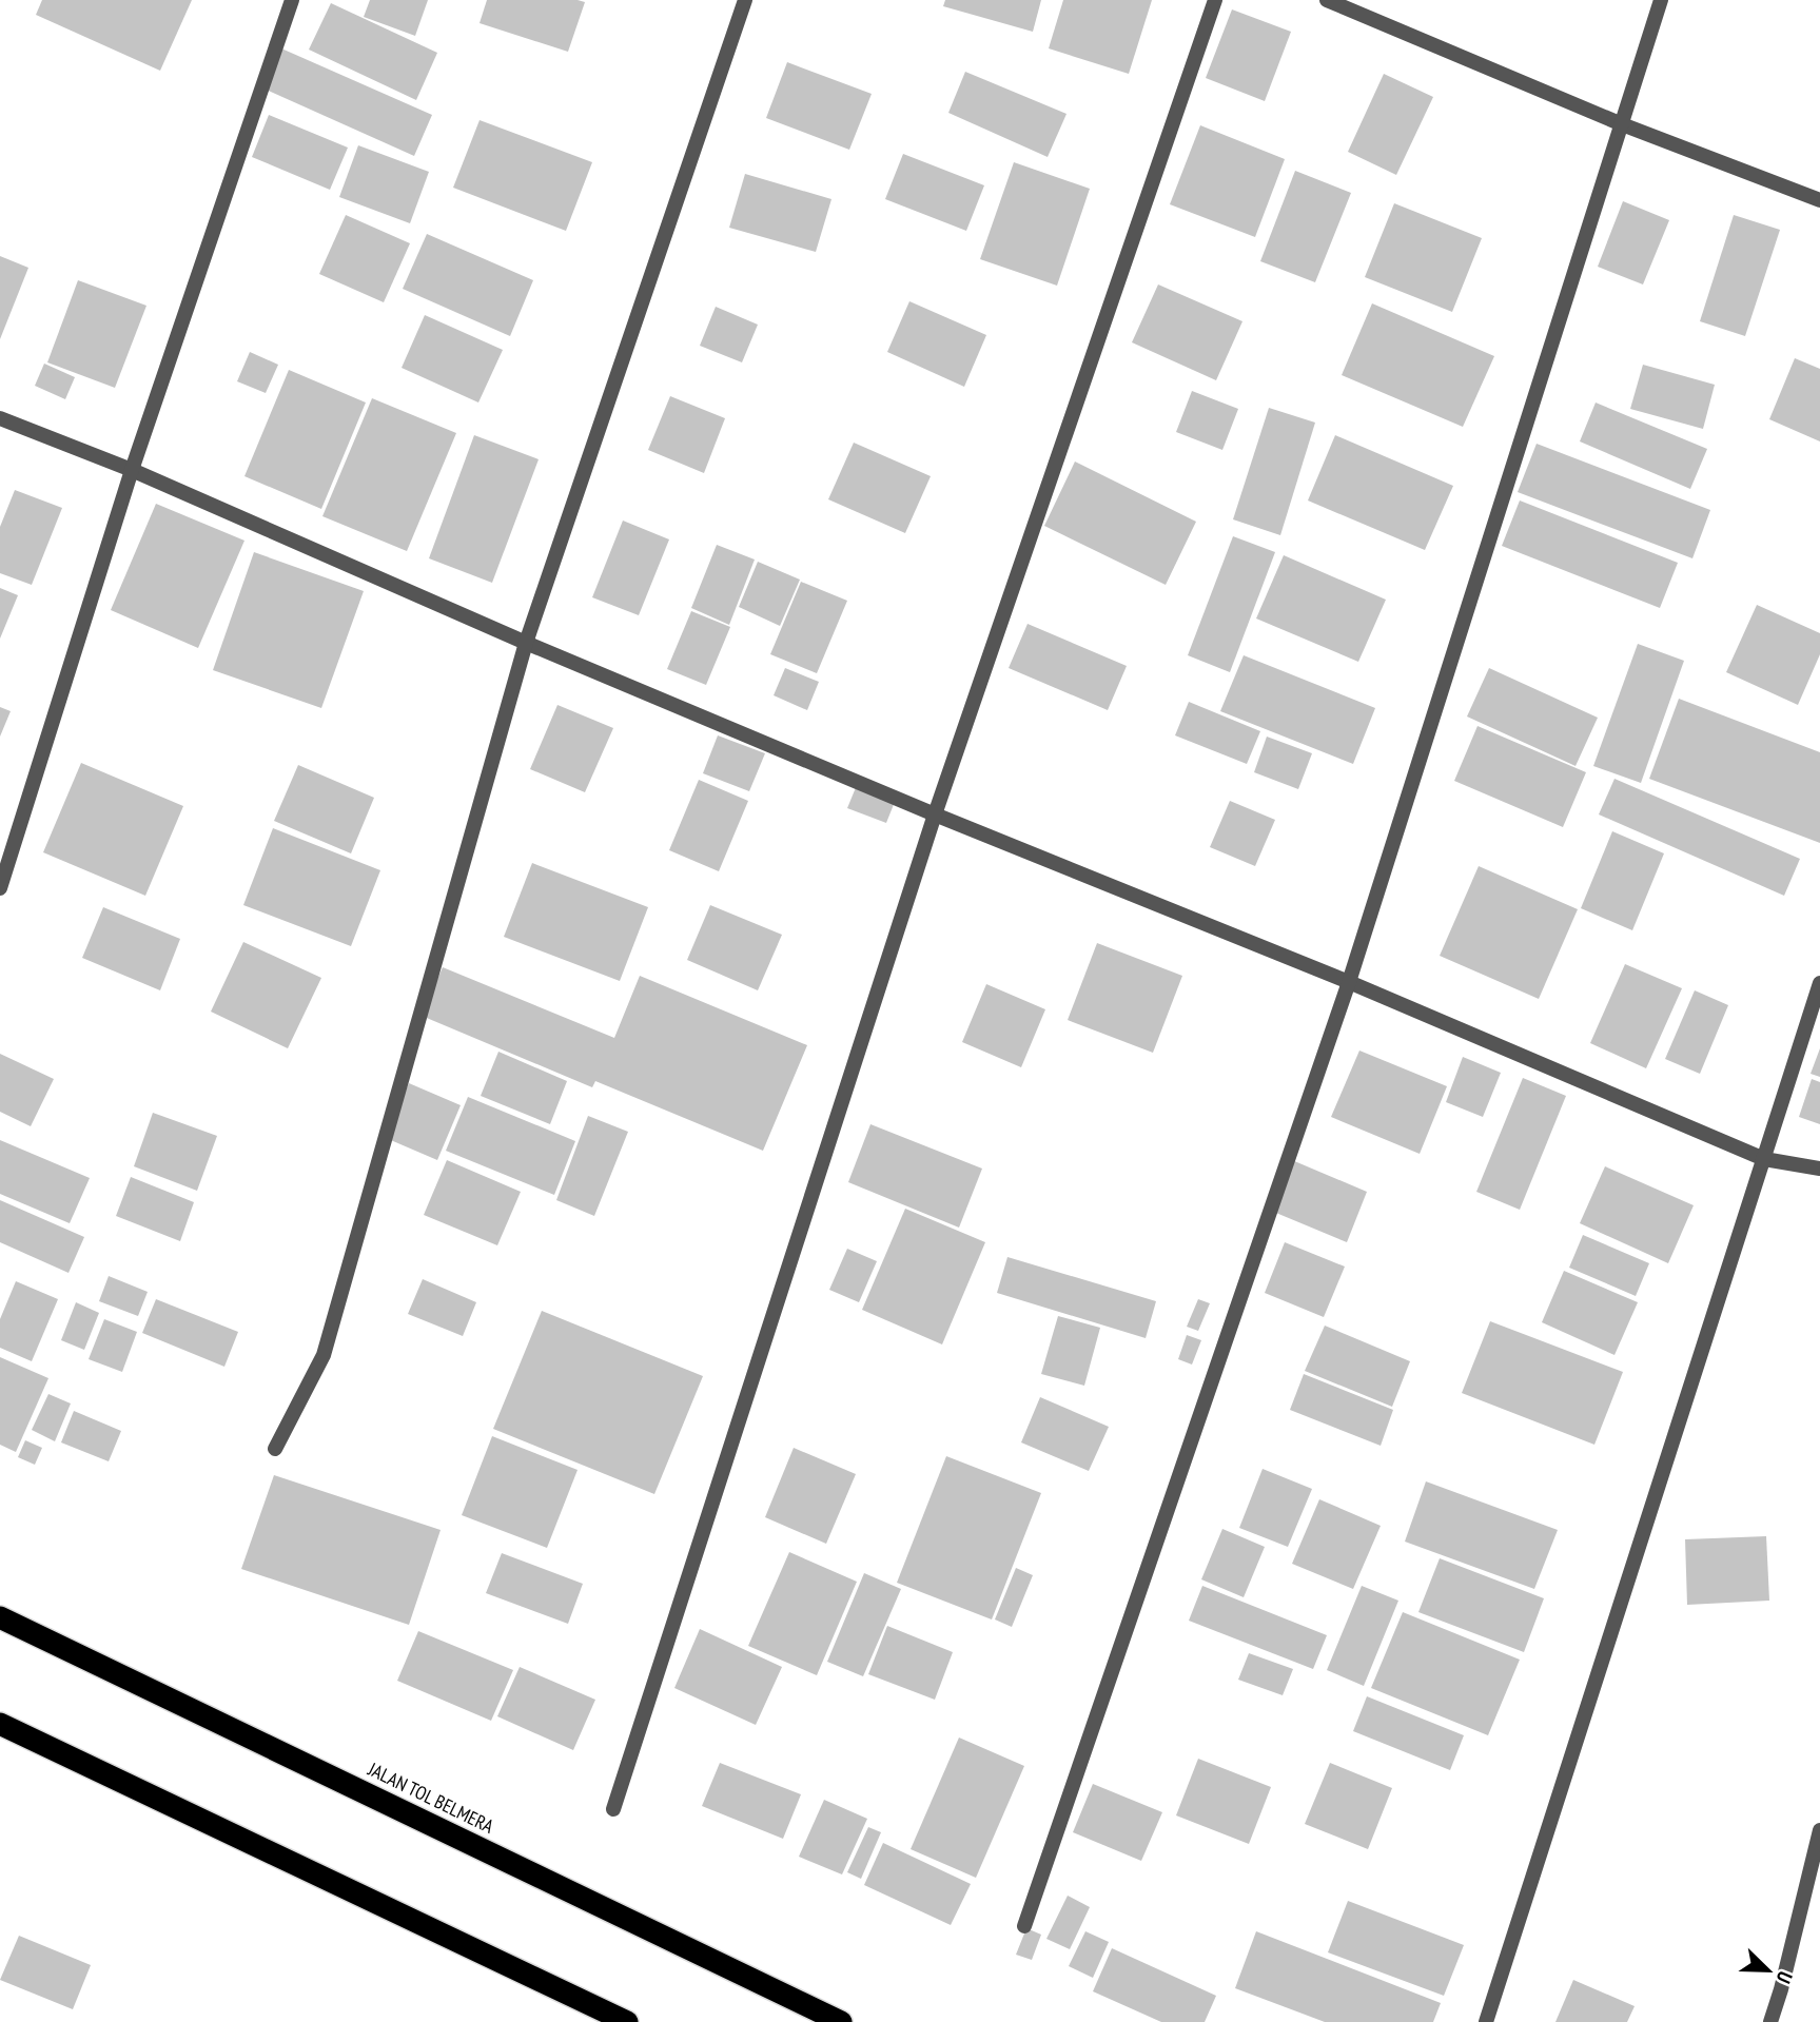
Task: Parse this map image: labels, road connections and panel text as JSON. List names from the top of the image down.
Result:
{
  "streets": {
    "highway": ["JALAN TOL BELMERA"]
  },
  "north": "bottom right"
}
